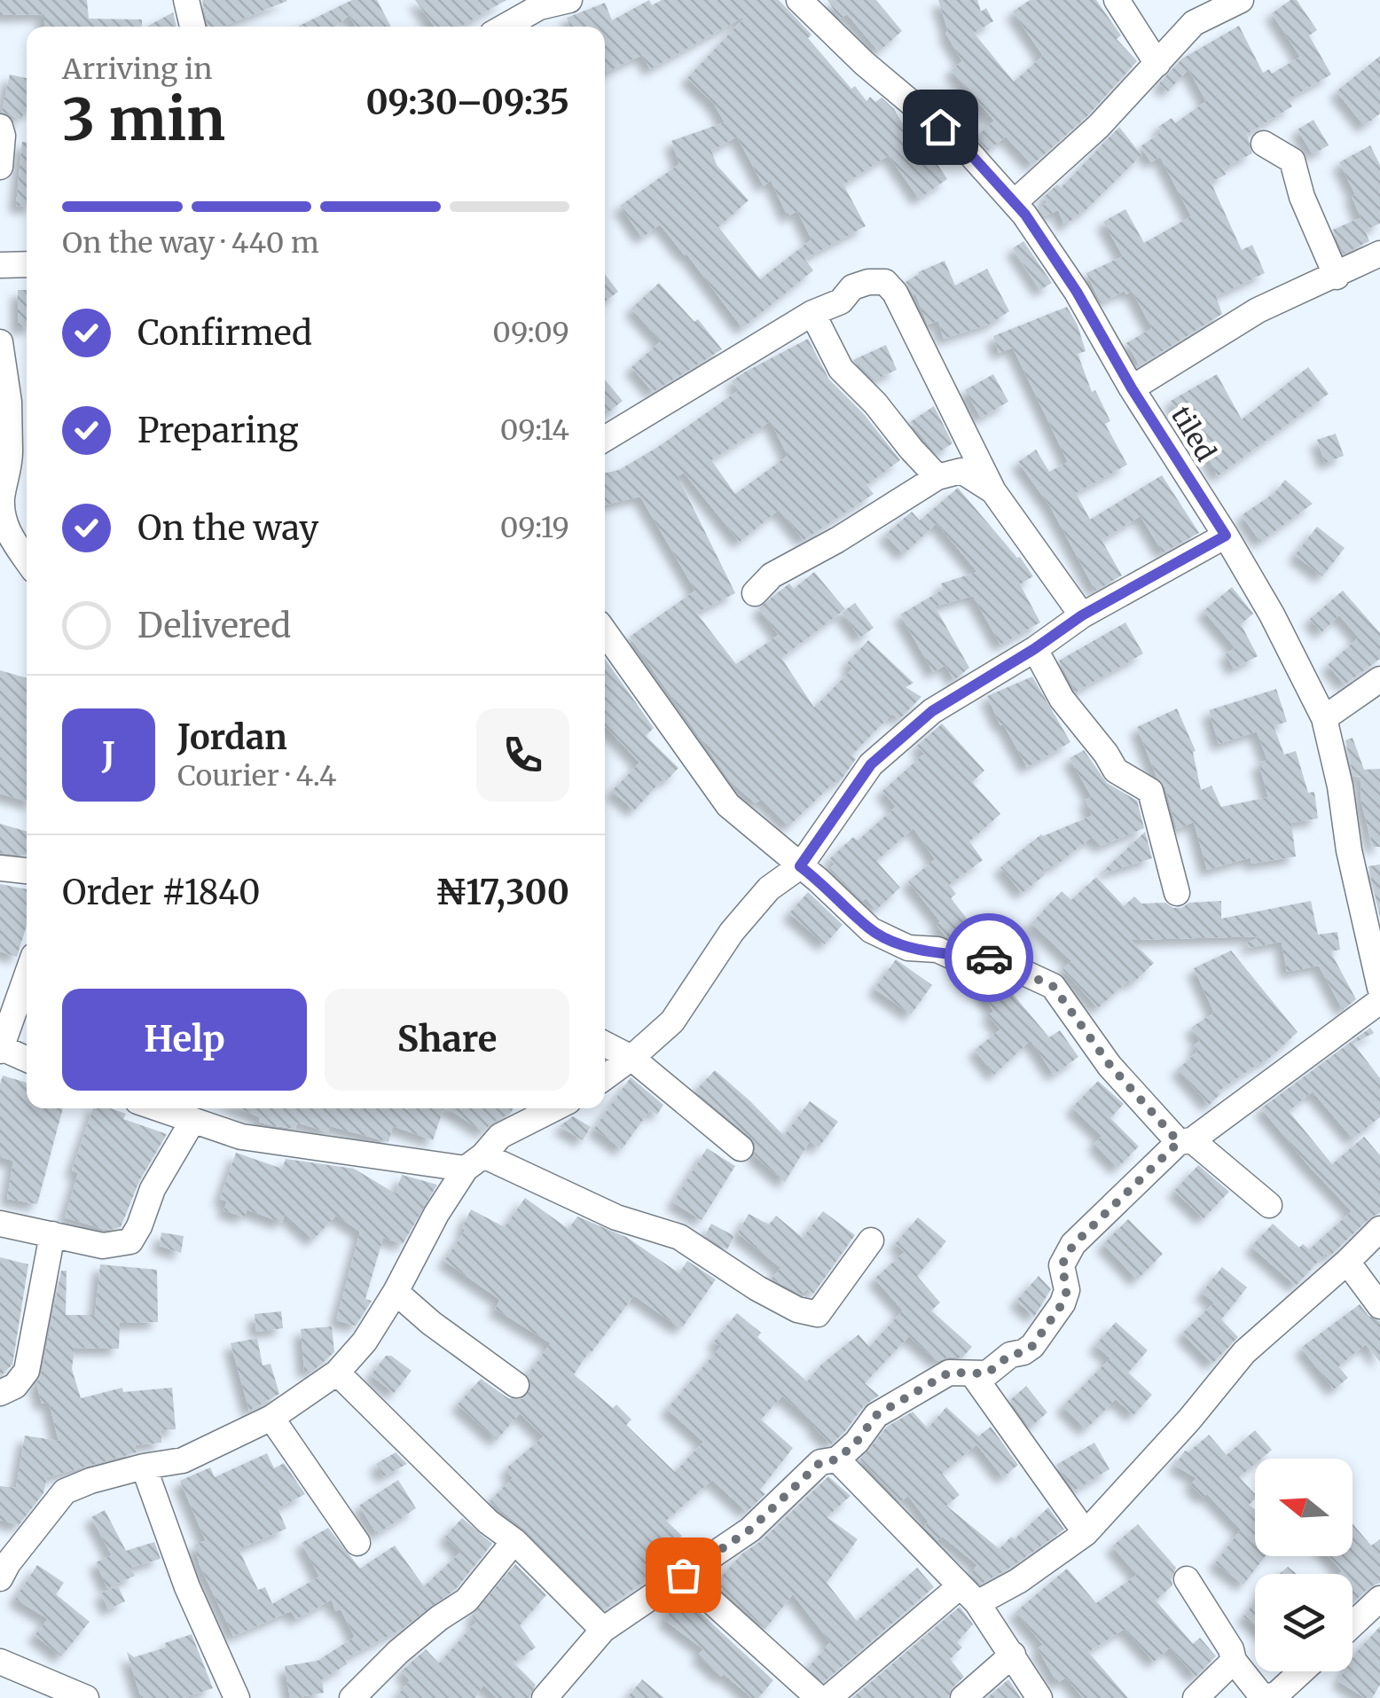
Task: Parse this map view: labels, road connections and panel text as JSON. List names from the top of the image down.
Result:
{
  "streets": {
    "street": ["tiled"]
  },
  "north": "left",
  "page": {
    "heading": ["3 min", "Arriving in", "09:30–09:35"],
    "panel": [
      "Jordan",
      "Courier · 4.4",
      "Order #1840",
      "₦17,300"
    ],
    "bar": "On the way · 440 m",
    "list": [
      ["Confirmed", "09:09"],
      ["Preparing", "09:14"],
      ["On the way", "09:19"],
      "Delivered"
    ],
    "round": "J",
    "buttons": ["Help", "Share"]
  }
}
